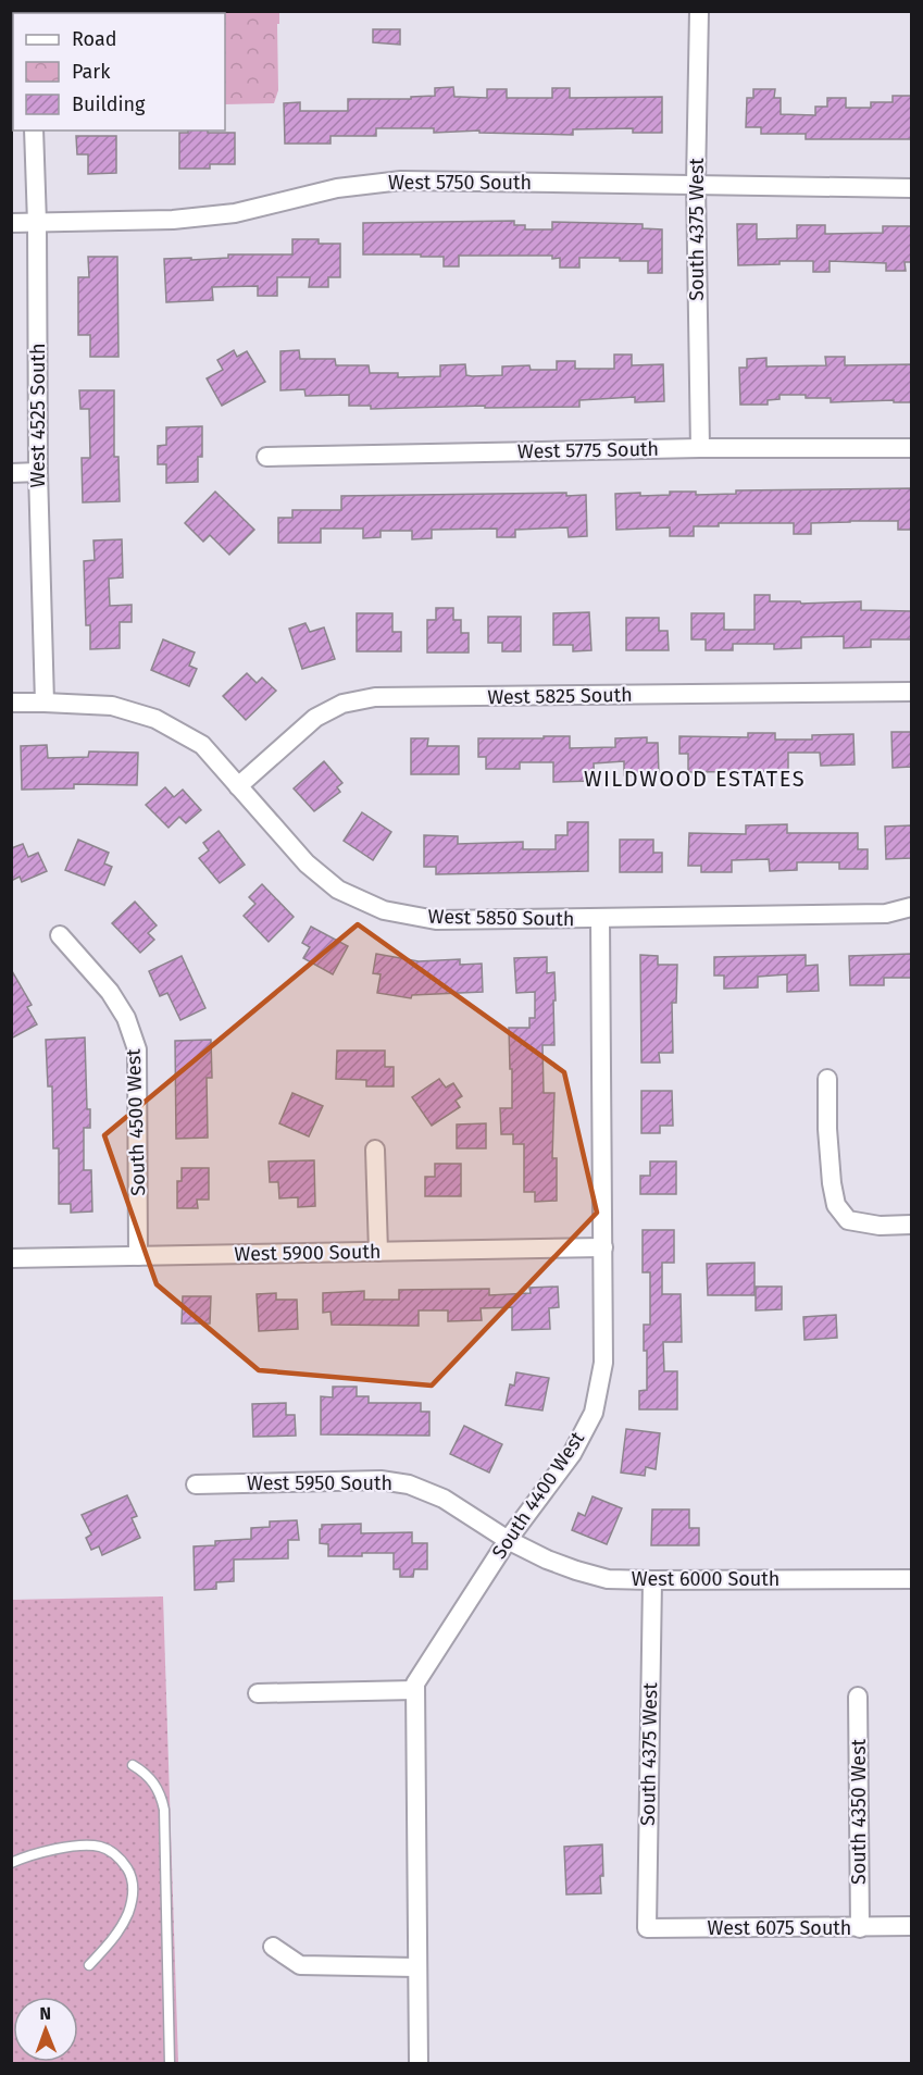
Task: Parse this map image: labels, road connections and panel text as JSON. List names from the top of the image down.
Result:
{
  "streets": {
    "street": [
      "West 5750 South",
      "South 4375 West",
      "West 4525 South",
      "West 5775 South",
      "West 5825 South",
      "West 5850 South",
      "South 4500 West",
      "West 5900 South",
      "West 5950 South",
      "South 4400 West",
      "West 6000 South",
      "South 4350 West",
      "West 6075 South"
    ]
  },
  "crossings": [
    ["West 5750 South", "South 4375 West"],
    ["West 5750 South", "West 4525 South"],
    ["South 4375 West", "West 5775 South"],
    ["South 4375 West", "West 6000 South"],
    ["South 4375 West", "West 6075 South"],
    ["West 4525 South", "West 5850 South"],
    ["West 5825 South", "West 5850 South"],
    ["West 5850 South", "South 4400 West"],
    ["South 4500 West", "West 5900 South"],
    ["West 5900 South", "South 4400 West"],
    ["West 5950 South", "South 4400 West"],
    ["West 5950 South", "West 6000 South"],
    ["South 4400 West", "West 6000 South"],
    ["South 4350 West", "West 6075 South"]
  ],
  "districts": ["WILDWOOD ESTATES"],
  "legend": ["Road", "Park", "Building"],
  "north": "top"
}
